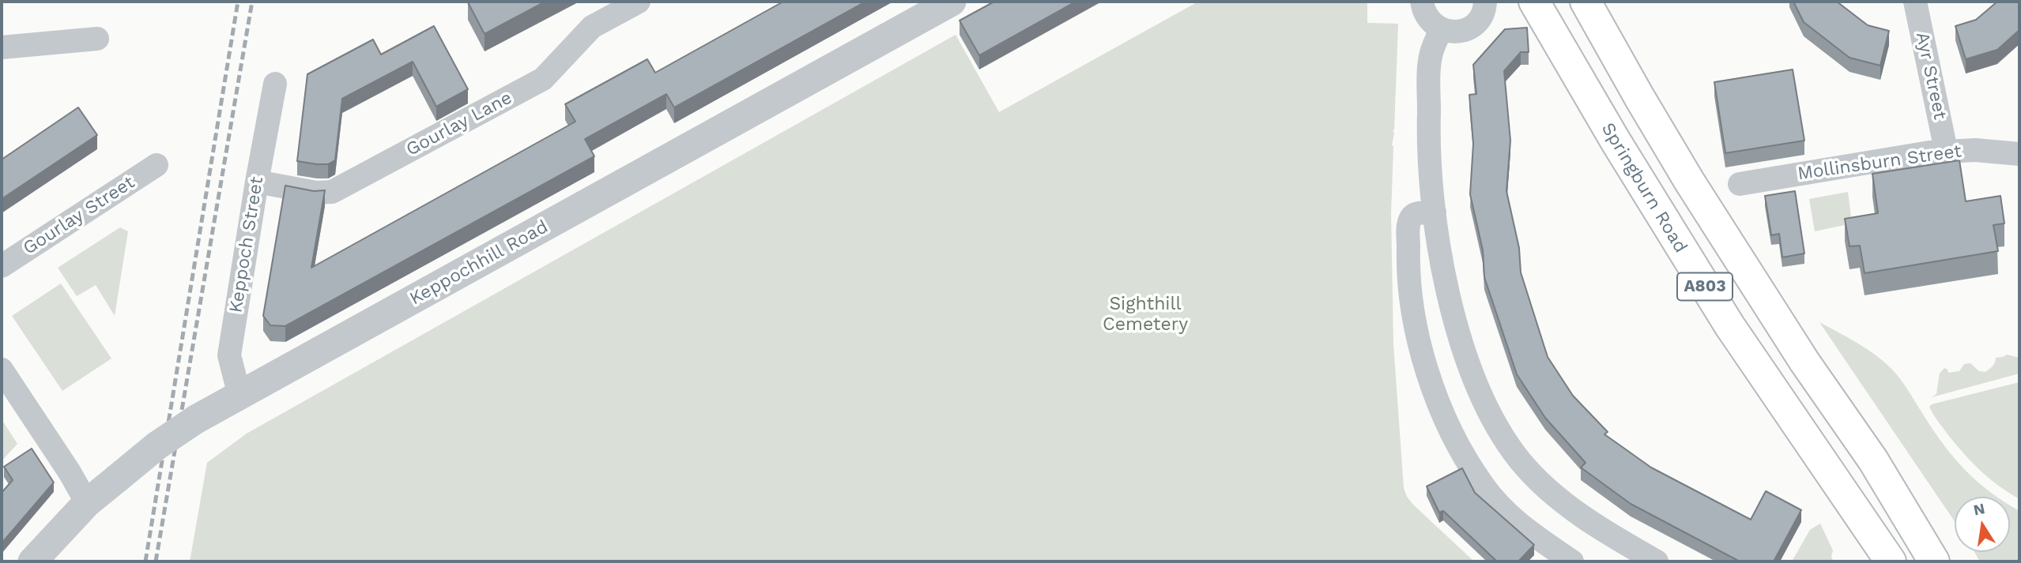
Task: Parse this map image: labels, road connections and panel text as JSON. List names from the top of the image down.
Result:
{
  "streets": {
    "main road": ["Springburn Road", "A803"],
    "street": [
      "Ayr Street",
      "Gourlay Lane",
      "Mollinsburn Street",
      "Gourlay Street",
      "Keppoch Street",
      "Keppochhill Road"
    ]
  },
  "crossings": [
    ["Ayr Street", "Mollinsburn Street"],
    ["Gourlay Lane", "Keppoch Street"],
    ["Keppoch Street", "Keppochhill Road"]
  ],
  "parks": ["Sighthill Cemetery"],
  "north": "top"
}
